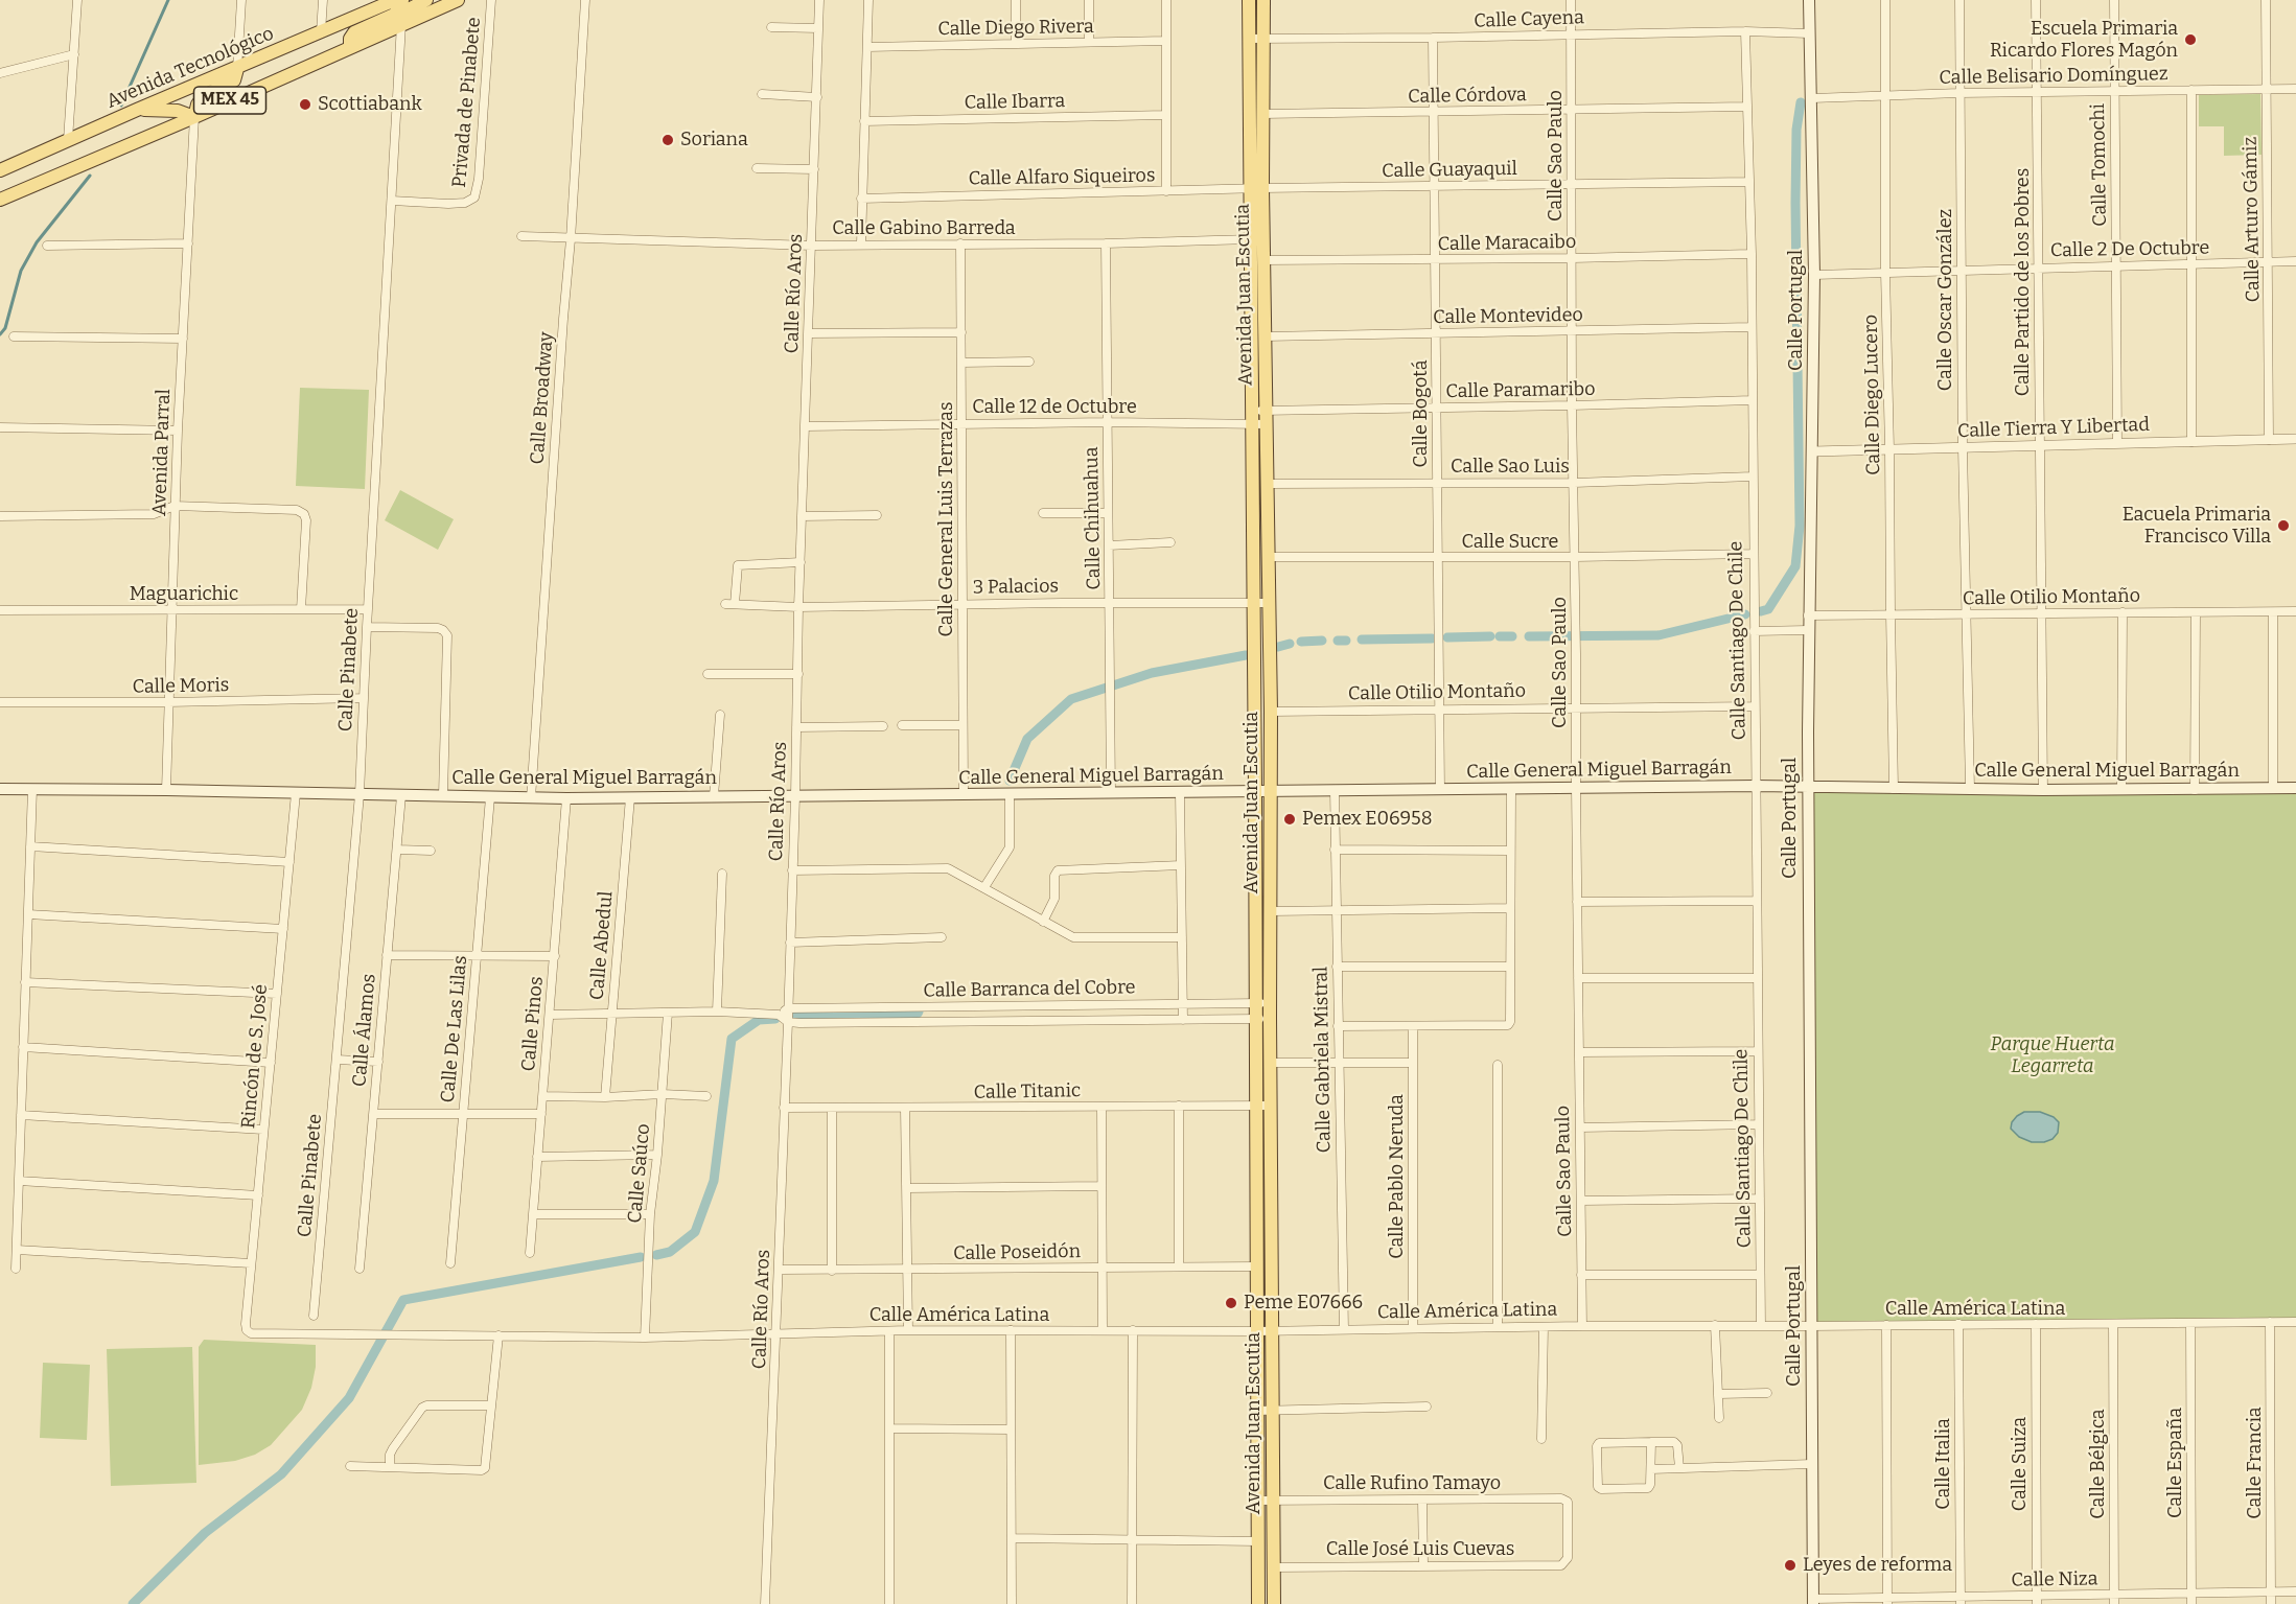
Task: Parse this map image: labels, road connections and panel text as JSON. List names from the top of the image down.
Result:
{
  "streets": {
    "main road": [
      "Avenida Tecnológico",
      "MEX 45",
      "Avenida Juan Escutia",
      "Calle Portugal",
      "Calle General Miguel Barragán"
    ],
    "street": [
      "Calle Cayena",
      "Calle Diego Rivera",
      "Calle Belisario Domínguez",
      "Calle Córdova",
      "Privada de Pinabete",
      "Calle Ibarra",
      "Calle Sao Paulo",
      "Calle Tomochi",
      "Calle Guayaquil",
      "Calle Alfaro Siqueiros",
      "Calle Arturo Gámiz",
      "Calle Gabino Barreda",
      "Calle Maracaibo",
      "Calle 2 De Octubre",
      "Calle Partido de los Pobres",
      "Calle Río Aros",
      "Calle Oscar González",
      "Calle Montevideo",
      "Calle Paramaribo",
      "Calle Diego Lucero",
      "Calle Broadway",
      "Calle 12 de Octubre",
      "Calle Bogotá",
      "Calle Tierra Y Libertad",
      "Avenida Parral",
      "Calle Sao Luis",
      "Calle Chihuahua",
      "Calle General Luis Terrazas",
      "Calle Sucre",
      "3 Palacios",
      "Maguarichic",
      "Calle Otilio Montaño",
      "Calle Santiago De Chile",
      "Calle Pinabete",
      "Calle Moris",
      "Calle Abedul",
      "Calle Barranca del Cobre",
      "Calle Pinos",
      "Calle De Las Lilas",
      "Calle Álamos",
      "Rincón de S. José",
      "Calle Gabriela Mistral",
      "Calle Titanic",
      "Calle Saúco",
      "Calle Pablo Neruda",
      "Calle Poseidón",
      "Calle América Latina",
      "Calle España",
      "Calle Francia",
      "Calle Italia",
      "Calle Suiza",
      "Calle Bélgica",
      "Calle Rufino Tamayo",
      "Calle José Luis Cuevas",
      "Calle Niza"
    ]
  },
  "crossings": [
    ["Calle Cayena", "Calle Sao Paulo"],
    ["Calle Cayena", "Avenida Juan Escutia"],
    ["Calle Cayena", "Calle Portugal"],
    ["Calle Cayena", "Calle Bogotá"],
    ["Calle Cayena", "Calle Santiago De Chile"],
    ["Calle Belisario Domínguez", "Calle Tomochi"],
    ["Calle Belisario Domínguez", "Calle Arturo Gámiz"],
    ["Calle Belisario Domínguez", "Calle Partido de los Pobres"],
    ["Calle Belisario Domínguez", "Calle Oscar González"],
    ["Calle Belisario Domínguez", "Calle Portugal"],
    ["Calle Belisario Domínguez", "Calle Diego Lucero"],
    ["Calle Córdova", "Calle Sao Paulo"],
    ["Calle Córdova", "Avenida Juan Escutia"],
    ["Calle Córdova", "Calle Bogotá"],
    ["Calle Córdova", "Calle Santiago De Chile"],
    ["MEX 45", "Avenida Parral"],
    ["MEX 45", "Calle Pinabete"],
    ["Privada de Pinabete", "Calle Pinabete"],
    ["Calle Sao Paulo", "Calle Guayaquil"],
    ["Calle Sao Paulo", "Calle Maracaibo"],
    ["Calle Sao Paulo", "Calle Montevideo"],
    ["Calle Sao Paulo", "Calle Paramaribo"],
    ["Calle Sao Paulo", "Calle Sao Luis"],
    ["Calle Sao Paulo", "Calle Sucre"],
    ["Calle Sao Paulo", "Calle Otilio Montaño"],
    ["Calle Sao Paulo", "Calle General Miguel Barragán"],
    ["Calle Sao Paulo", "Calle América Latina"],
    ["Calle Tomochi", "Calle 2 De Octubre"],
    ["Calle Tomochi", "Calle Tierra Y Libertad"],
    ["Calle Guayaquil", "Calle Alfaro Siqueiros"],
    ["Calle Guayaquil", "Avenida Juan Escutia"],
    ["Calle Guayaquil", "Calle Bogotá"],
    ["Calle Guayaquil", "Calle Santiago De Chile"],
    ["Calle Alfaro Siqueiros", "Avenida Juan Escutia"],
    ["Calle Arturo Gámiz", "Calle 2 De Octubre"],
    ["Calle Arturo Gámiz", "Calle Tierra Y Libertad"],
    ["Calle Gabino Barreda", "Calle Río Aros"],
    ["Calle Gabino Barreda", "Avenida Juan Escutia"],
    ["Calle Gabino Barreda", "Calle Broadway"],
    ["Calle Gabino Barreda", "Calle Chihuahua"],
    ["Calle Gabino Barreda", "Calle General Luis Terrazas"],
    ["Calle Maracaibo", "Avenida Juan Escutia"],
    ["Calle Maracaibo", "Calle Bogotá"],
    ["Calle Maracaibo", "Calle Santiago De Chile"],
    ["Calle 2 De Octubre", "Calle Partido de los Pobres"],
    ["Calle 2 De Octubre", "Calle Oscar González"],
    ["Calle 2 De Octubre", "Calle Portugal"],
    ["Calle 2 De Octubre", "Calle Diego Lucero"],
    ["Calle Partido de los Pobres", "Calle Tierra Y Libertad"],
    ["Calle Partido de los Pobres", "Calle Otilio Montaño"],
    ["Calle Partido de los Pobres", "Calle General Miguel Barragán"],
    ["Calle Río Aros", "Calle 12 de Octubre"],
    ["Calle Río Aros", "3 Palacios"],
    ["Calle Río Aros", "Calle General Miguel Barragán"],
    ["Calle Río Aros", "Calle Barranca del Cobre"],
    ["Calle Río Aros", "Calle Titanic"],
    ["Calle Río Aros", "Calle Poseidón"],
    ["Calle Río Aros", "Calle América Latina"],
    ["Avenida Juan Escutia", "Calle Montevideo"],
    ["Avenida Juan Escutia", "Calle Paramaribo"],
    ["Avenida Juan Escutia", "Calle 12 de Octubre"],
    ["Avenida Juan Escutia", "Calle Sao Luis"],
    ["Avenida Juan Escutia", "Calle Sucre"],
    ["Avenida Juan Escutia", "3 Palacios"],
    ["Avenida Juan Escutia", "Calle Otilio Montaño"],
    ["Avenida Juan Escutia", "Calle General Miguel Barragán"],
    ["Avenida Juan Escutia", "Calle Barranca del Cobre"],
    ["Avenida Juan Escutia", "Calle Titanic"],
    ["Avenida Juan Escutia", "Calle Poseidón"],
    ["Avenida Juan Escutia", "Calle América Latina"],
    ["Avenida Juan Escutia", "Calle Rufino Tamayo"],
    ["Avenida Juan Escutia", "Calle José Luis Cuevas"],
    ["Calle Oscar González", "Calle Tierra Y Libertad"],
    ["Calle Oscar González", "Calle Otilio Montaño"],
    ["Calle Oscar González", "Calle General Miguel Barragán"],
    ["Calle Portugal", "Calle Tierra Y Libertad"],
    ["Calle Portugal", "Calle Otilio Montaño"],
    ["Calle Portugal", "Calle General Miguel Barragán"],
    ["Calle Portugal", "Calle América Latina"],
    ["Calle Portugal", "Calle Niza"],
    ["Calle Montevideo", "Calle Bogotá"],
    ["Calle Montevideo", "Calle Santiago De Chile"],
    ["Calle Paramaribo", "Calle 12 de Octubre"],
    ["Calle Paramaribo", "Calle Bogotá"],
    ["Calle Paramaribo", "Calle Santiago De Chile"],
    ["Calle Diego Lucero", "Calle Tierra Y Libertad"],
    ["Calle Diego Lucero", "Calle Otilio Montaño"],
    ["Calle Diego Lucero", "Calle General Miguel Barragán"],
    ["Calle Broadway", "Calle General Miguel Barragán"],
    ["Calle 12 de Octubre", "Calle Chihuahua"],
    ["Calle 12 de Octubre", "Calle General Luis Terrazas"],
    ["Calle Bogotá", "Calle Sao Luis"],
    ["Calle Bogotá", "Calle Sucre"],
    ["Calle Bogotá", "Calle Otilio Montaño"],
    ["Calle Bogotá", "Calle General Miguel Barragán"],
    ["Avenida Parral", "Maguarichic"],
    ["Avenida Parral", "Calle Moris"],
    ["Avenida Parral", "Calle General Miguel Barragán"],
    ["Calle Sao Luis", "Calle Santiago De Chile"],
    ["Calle Chihuahua", "3 Palacios"],
    ["Calle Chihuahua", "Calle General Miguel Barragán"],
    ["Calle General Luis Terrazas", "3 Palacios"],
    ["Calle General Luis Terrazas", "Calle General Miguel Barragán"],
    ["Calle Sucre", "Calle Santiago De Chile"],
    ["Maguarichic", "Calle Pinabete"],
    ["Calle Otilio Montaño", "Calle Santiago De Chile"],
    ["Calle Santiago De Chile", "Calle General Miguel Barragán"],
    ["Calle Santiago De Chile", "Calle América Latina"],
    ["Calle Pinabete", "Calle Moris"],
    ["Calle Pinabete", "Calle General Miguel Barragán"],
    ["Calle General Miguel Barragán", "Calle Abedul"],
    ["Calle General Miguel Barragán", "Calle Pinos"],
    ["Calle General Miguel Barragán", "Calle De Las Lilas"],
    ["Calle General Miguel Barragán", "Calle Álamos"],
    ["Calle General Miguel Barragán", "Rincón de S. José"],
    ["Calle General Miguel Barragán", "Calle Gabriela Mistral"],
    ["Rincón de S. José", "Calle América Latina"],
    ["Calle Gabriela Mistral", "Calle América Latina"],
    ["Calle Saúco", "Calle América Latina"],
    ["Calle Pablo Neruda", "Calle América Latina"],
    ["Calle América Latina", "Calle España"],
    ["Calle América Latina", "Calle Francia"],
    ["Calle América Latina", "Calle Italia"],
    ["Calle América Latina", "Calle Suiza"],
    ["Calle América Latina", "Calle Bélgica"],
    ["Calle España", "Calle Niza"],
    ["Calle Francia", "Calle Niza"],
    ["Calle Italia", "Calle Niza"],
    ["Calle Suiza", "Calle Niza"],
    ["Calle Bélgica", "Calle Niza"],
    ["Calle Rufino Tamayo", "Calle José Luis Cuevas"]
  ],
  "parks": ["Parque Huerta Legarreta"],
  "places": [
    "Escuela Primaria Ricardo Flores Magón",
    "Scottiabank",
    "Soriana",
    "Eacuela Primaria Francisco Villa",
    "Pemex E06958",
    "Peme E07666",
    "Leyes de reforma"
  ]
}
